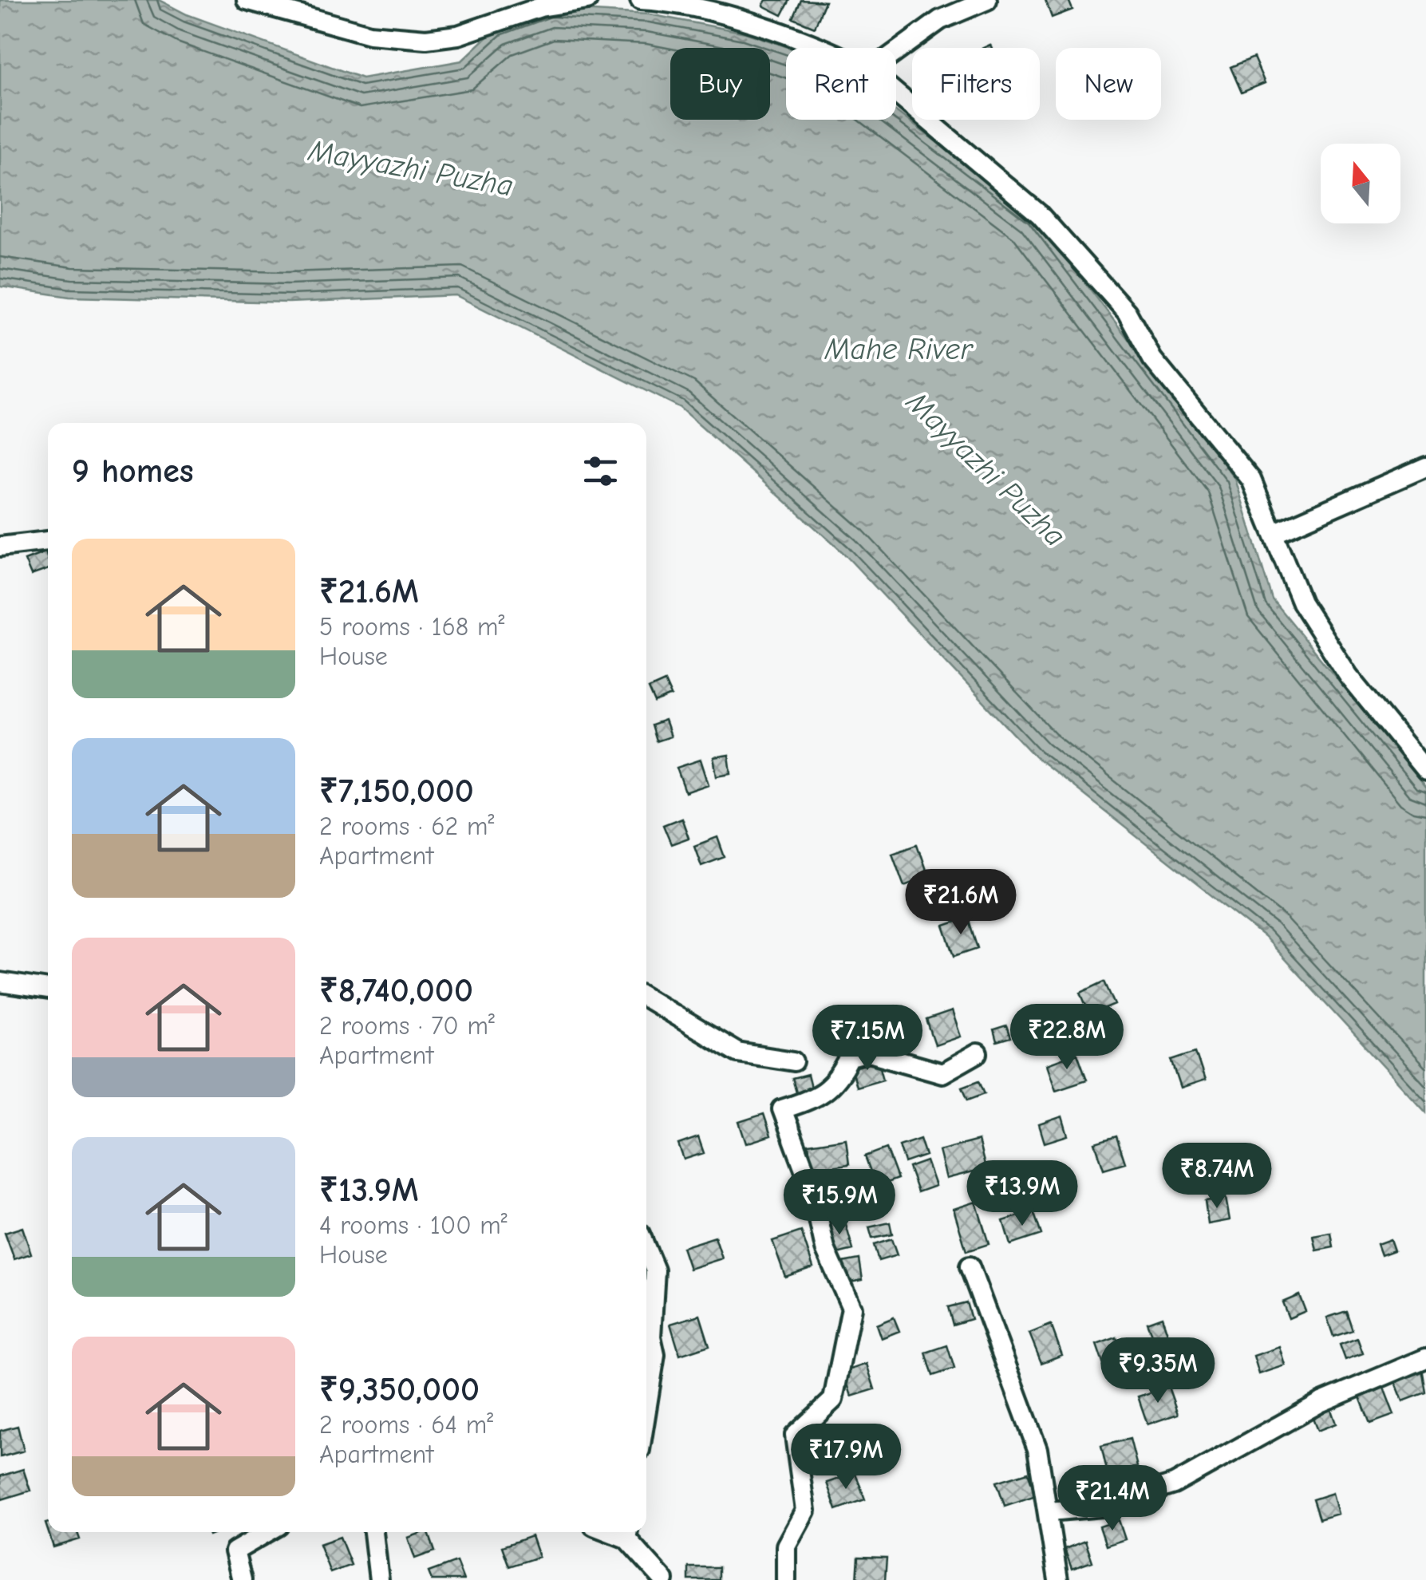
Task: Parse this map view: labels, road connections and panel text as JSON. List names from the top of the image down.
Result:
{
  "water": ["Mayyazhi Puzha", "Mahe River"],
  "north": "top",
  "page": {
    "chip": [
      "Buy",
      "Rent",
      "Filters",
      "New"
    ],
    "heading": "9 homes",
    "list": [
      {
        "name": "₹21.6M",
        "note": "5 rooms · 168 m² · House"
      },
      {
        "name": "₹7,150,000",
        "note": "2 rooms · 62 m² · Apartment"
      },
      {
        "name": "₹8,740,000",
        "note": "2 rooms · 70 m² · Apartment"
      },
      {
        "name": "₹13.9M",
        "note": "4 rooms · 100 m² · House"
      },
      {
        "name": "₹9,350,000",
        "note": "2 rooms · 64 m² · Apartment"
      }
    ],
    "price": [
      "₹21.6M",
      "₹22.8M",
      "₹7.15M",
      "₹8.74M",
      "₹13.9M",
      "₹15.9M",
      "₹9.35M",
      "₹17.9M",
      "₹21.4M"
    ]
  }
}
